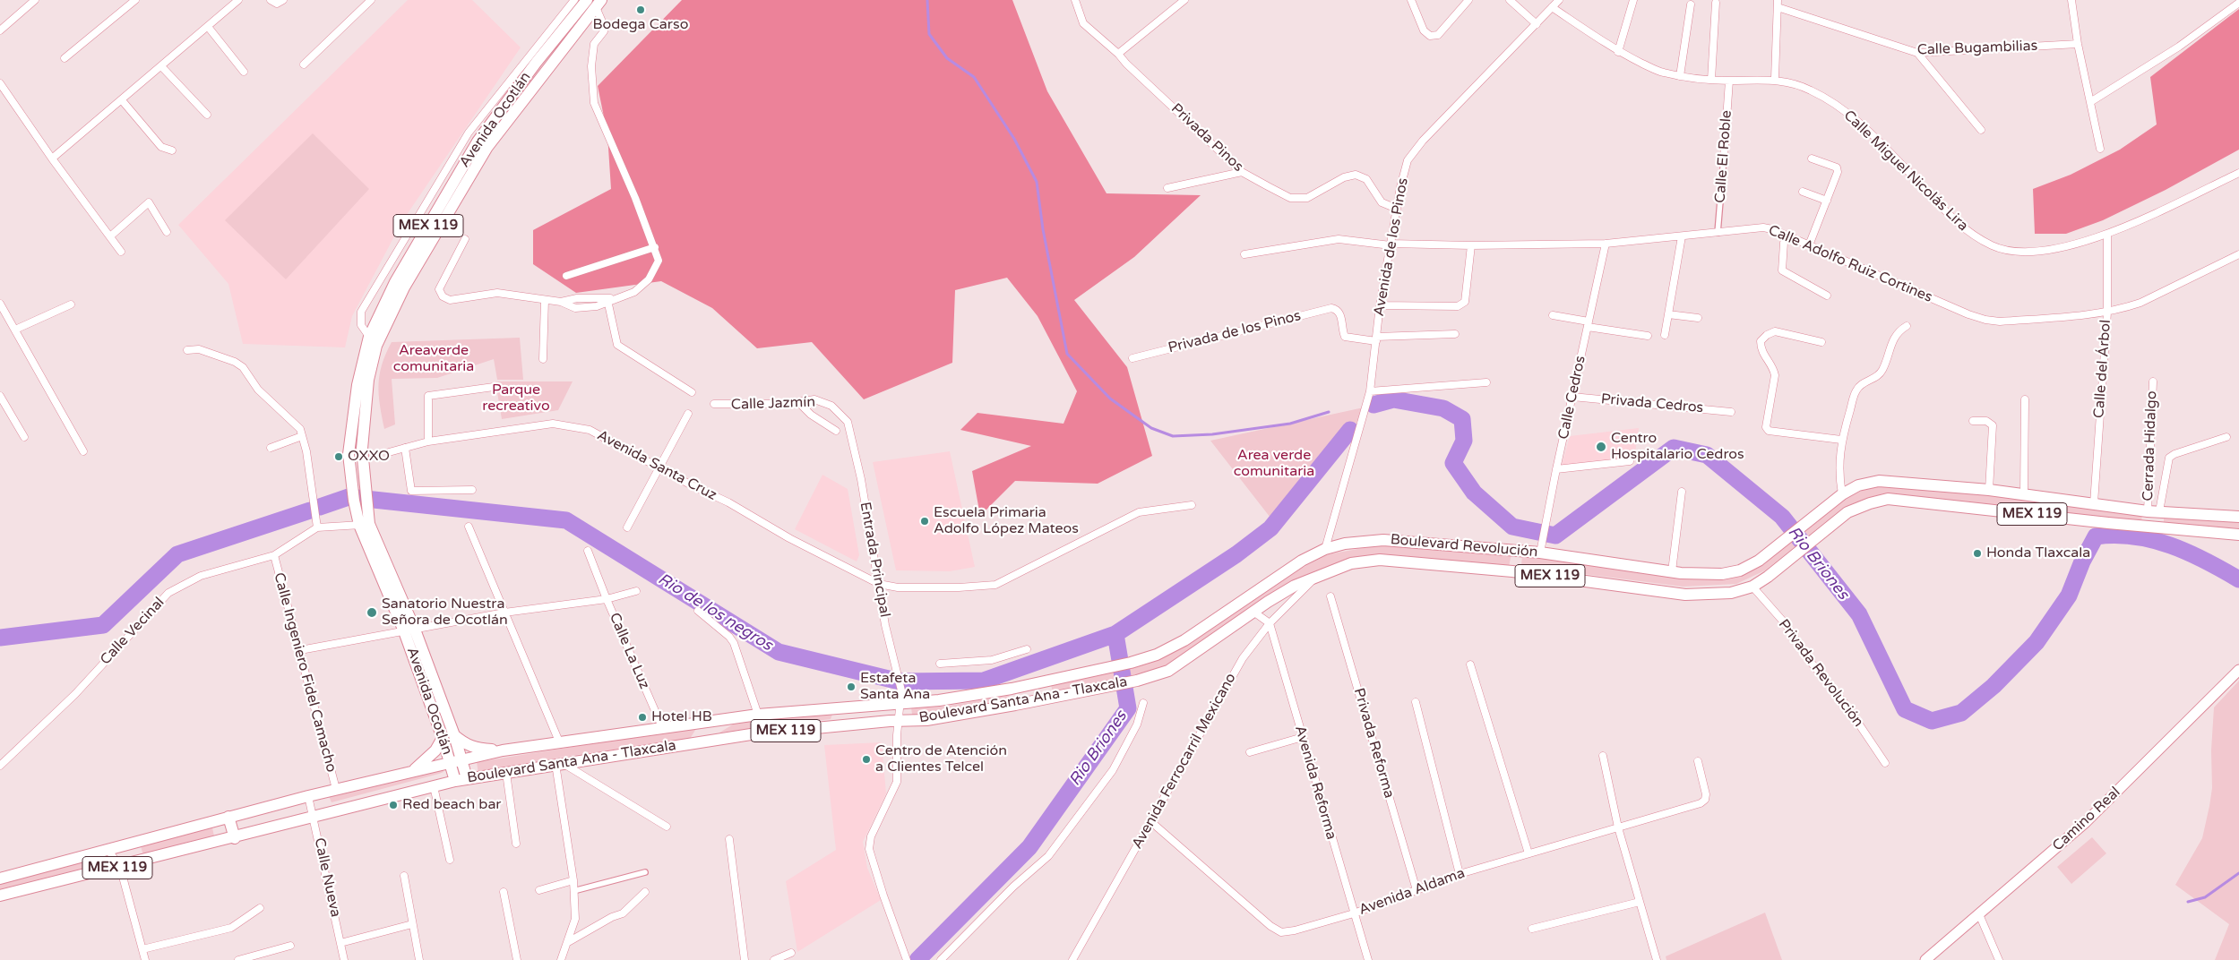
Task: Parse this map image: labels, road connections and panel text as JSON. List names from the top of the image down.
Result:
{
  "streets": {
    "main road": [
      "Avenida Ocotlán",
      "MEX 119",
      "Boulevard Revolución",
      "Boulevard Santa Ana - Tlaxcala",
      "Camino Real"
    ],
    "street": [
      "Calle Bugambilias",
      "Privada Pinos",
      "Calle El Roble",
      "Calle Miguel Nicolás Lira",
      "Avenida de los Pinos",
      "Calle Adolfo Ruiz Cortines",
      "Privada de los Pinos",
      "Calle del Árbol",
      "Calle Cedros",
      "Calle Jazmín",
      "Privada Cedros",
      "Cerrada Hidalgo",
      "Avenida Santa Cruz",
      "Entrada Principal",
      "Calle Vecinal",
      "Calle La Luz",
      "Calle Ingeniero Fidel Camacho",
      "Privada Revolución",
      "Privada Reforma",
      "Avenida Ferrocarril Mexicano",
      "Avenida Reforma",
      "Calle Nueva",
      "Avenida Aldama"
    ]
  },
  "crossings": [
    ["Avenida Ocotlán", "Calle Vecinal"],
    ["Avenida Ocotlán", "Boulevard Santa Ana - Tlaxcala"],
    ["Privada Pinos", "Avenida de los Pinos"],
    ["Calle El Roble", "Calle Miguel Nicolás Lira"],
    ["Calle El Roble", "Calle Adolfo Ruiz Cortines"],
    ["Calle Miguel Nicolás Lira", "Avenida de los Pinos"],
    ["Calle Miguel Nicolás Lira", "Calle del Árbol"],
    ["Avenida de los Pinos", "Calle Adolfo Ruiz Cortines"],
    ["Avenida de los Pinos", "Privada de los Pinos"],
    ["Avenida de los Pinos", "Boulevard Revolución"],
    ["Calle Adolfo Ruiz Cortines", "Calle del Árbol"],
    ["Calle Adolfo Ruiz Cortines", "Calle Cedros"],
    ["Calle del Árbol", "Boulevard Revolución"],
    ["Calle Cedros", "Privada Cedros"],
    ["Calle Cedros", "Boulevard Revolución"],
    ["Calle Jazmín", "Entrada Principal"],
    ["Cerrada Hidalgo", "Boulevard Revolución"],
    ["Avenida Santa Cruz", "Entrada Principal"],
    ["Boulevard Revolución", "Privada Revolución"],
    ["Boulevard Revolución", "Boulevard Santa Ana - Tlaxcala"],
    ["Boulevard Revolución", "Avenida Ferrocarril Mexicano"],
    ["Entrada Principal", "Boulevard Santa Ana - Tlaxcala"],
    ["Calle Vecinal", "Calle Ingeniero Fidel Camacho"],
    ["Calle La Luz", "Boulevard Santa Ana - Tlaxcala"],
    ["Calle Ingeniero Fidel Camacho", "Boulevard Santa Ana - Tlaxcala"],
    ["Boulevard Santa Ana - Tlaxcala", "Calle Nueva"],
    ["Privada Reforma", "Avenida Aldama"],
    ["Avenida Ferrocarril Mexicano", "Avenida Reforma"],
    ["Avenida Ferrocarril Mexicano", "Avenida Aldama"],
    ["Avenida Reforma", "Avenida Aldama"]
  ],
  "water": ["Rio Briones", "Rio de los negros"],
  "parks": ["Areaverde comunitaria", "Parque recreativo", "Area verde comunitaria"],
  "places": [
    "Bodega Carso",
    "Centro Hospitalario Cedros",
    "OXXO",
    "Escuela Primaria Adolfo López Mateos",
    "Honda Tlaxcala",
    "Sanatorio Nuestra Señora de Ocotlán",
    "Estafeta Santa Ana",
    "Hotel HB",
    "Centro de Atención a Clientes Telcel",
    "Red beach bar"
  ]
}
